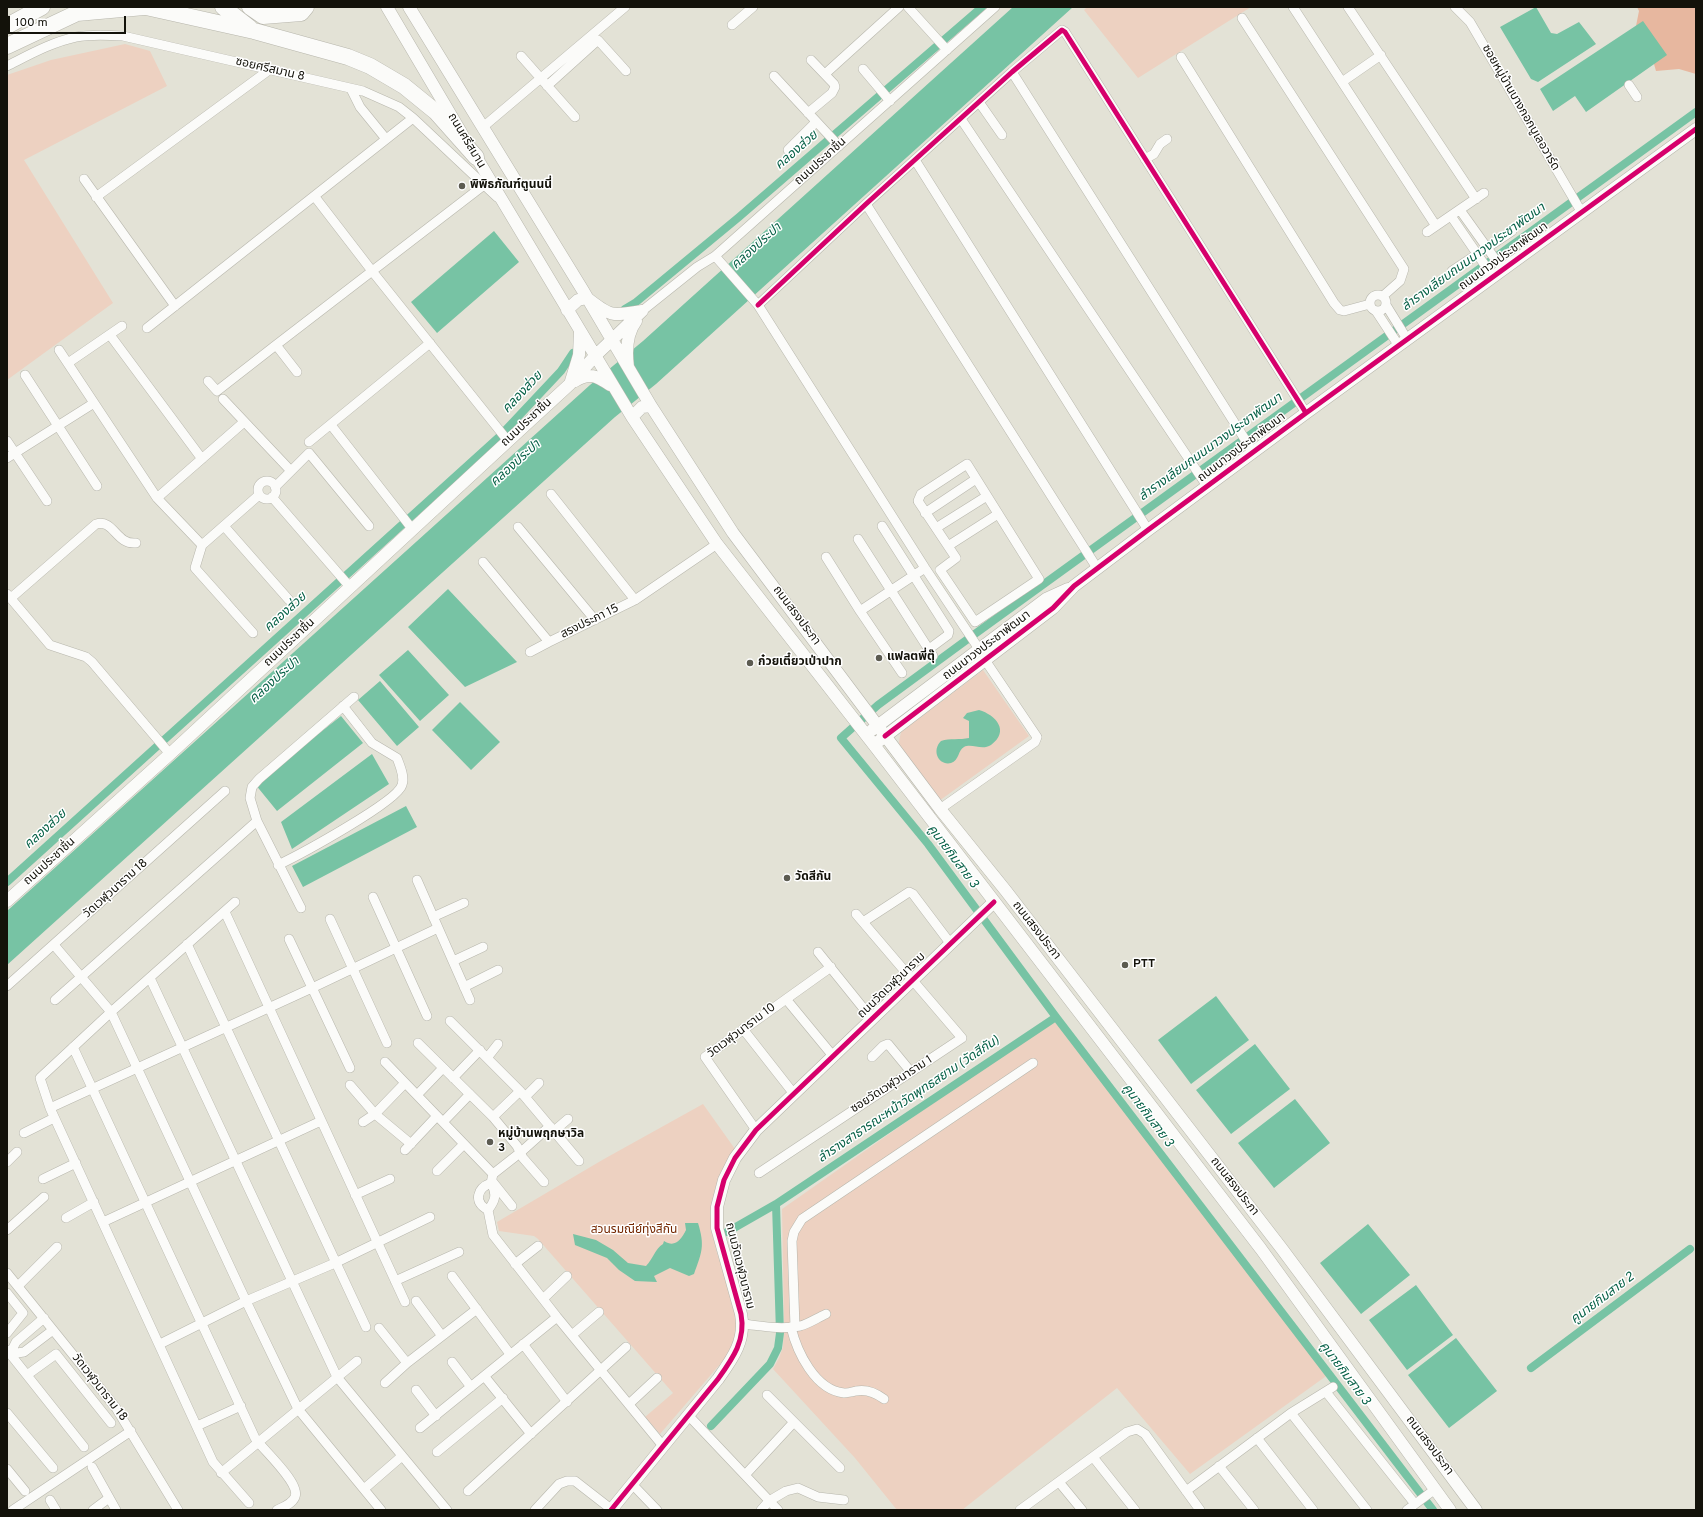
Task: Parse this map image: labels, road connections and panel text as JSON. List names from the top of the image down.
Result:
{
  "streets": {
    "main road": [
      "ถนนศรีสมาน",
      "ถนนประชาชื่น",
      "ถนนนาวงประชาพัฒนา",
      "ถนนสรงประภา",
      "ถนนวัดเวฬุวนาราม"
    ],
    "street": [
      "ซอยศรีสมาน 8",
      "ซอยหมู่บ้านบางกอกบูเลอวาร์ด",
      "สรงประภา 15",
      "วัดเวฬุวนาราม 18",
      "วัดเวฬุวนาราม 10",
      "ซอยวัดเวฬุวนาราม 1"
    ]
  },
  "crossings": [
    ["ซอยศรีสมาน 8", "ถนนศรีสมาน"],
    ["ซอยหมู่บ้านบางกอกบูเลอวาร์ด", "ถนนนาวงประชาพัฒนา"],
    ["ถนนศรีสมาน", "ถนนสรงประภา"],
    ["ถนนนาวงประชาพัฒนา", "ถนนสรงประภา"],
    ["ถนนสรงประภา", "สรงประภา 15"],
    ["ถนนสรงประภา", "ถนนวัดเวฬุวนาราม"],
    ["ถนนวัดเวฬุวนาราม", "วัดเวฬุวนาราม 10"],
    ["ถนนวัดเวฬุวนาราม", "ซอยวัดเวฬุวนาราม 1"]
  ],
  "water": [
    "คลองส่วย",
    "คลองประปา",
    "ลำรางเลียบถนนนาวงประชาพัฒนา",
    "คูนายกิมสาย 3",
    "ลำรางสาธารณะหน้าวัดพุทธสยาม (วัดสีกัน)",
    "คูนายกิมสาย 2"
  ],
  "parks": ["สวนรมณีย์ทุ่งสีกัน"],
  "places": [
    "พิพิธภัณฑ์ตูนนนี่",
    "แฟลตพี่ตุ๊",
    "ก๋วยเตี๋ยวเป่าปาก",
    "วัดสีกัน",
    "PTT",
    "หมู่บ้านพฤกษาวิล 3"
  ],
  "scale_bar": "100 m"
}
